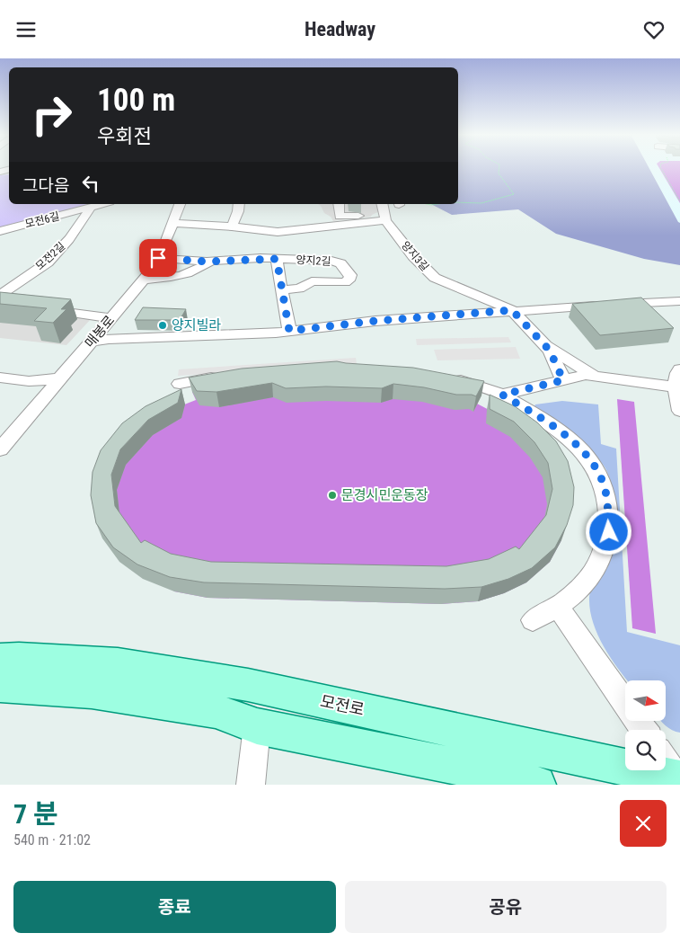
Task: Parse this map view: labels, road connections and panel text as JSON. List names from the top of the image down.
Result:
{
  "streets": {
    "main road": ["모전로"],
    "street": [
      "모전6길",
      "모전2길",
      "양지3길",
      "양지2길",
      "매봉로"
    ]
  },
  "crossings": [
    ["모전6길", "모전2길"],
    ["양지2길", "매봉로"]
  ],
  "places": ["양지빌라", "문경시민운동장"],
  "north": "right",
  "page": {
    "header": "Headway",
    "turn": ["100 m", "우회전"],
    "then": "그다음",
    "heading": ["7 분", "540 m · 21:02"],
    "buttons": ["종료", "공유"]
  }
}
